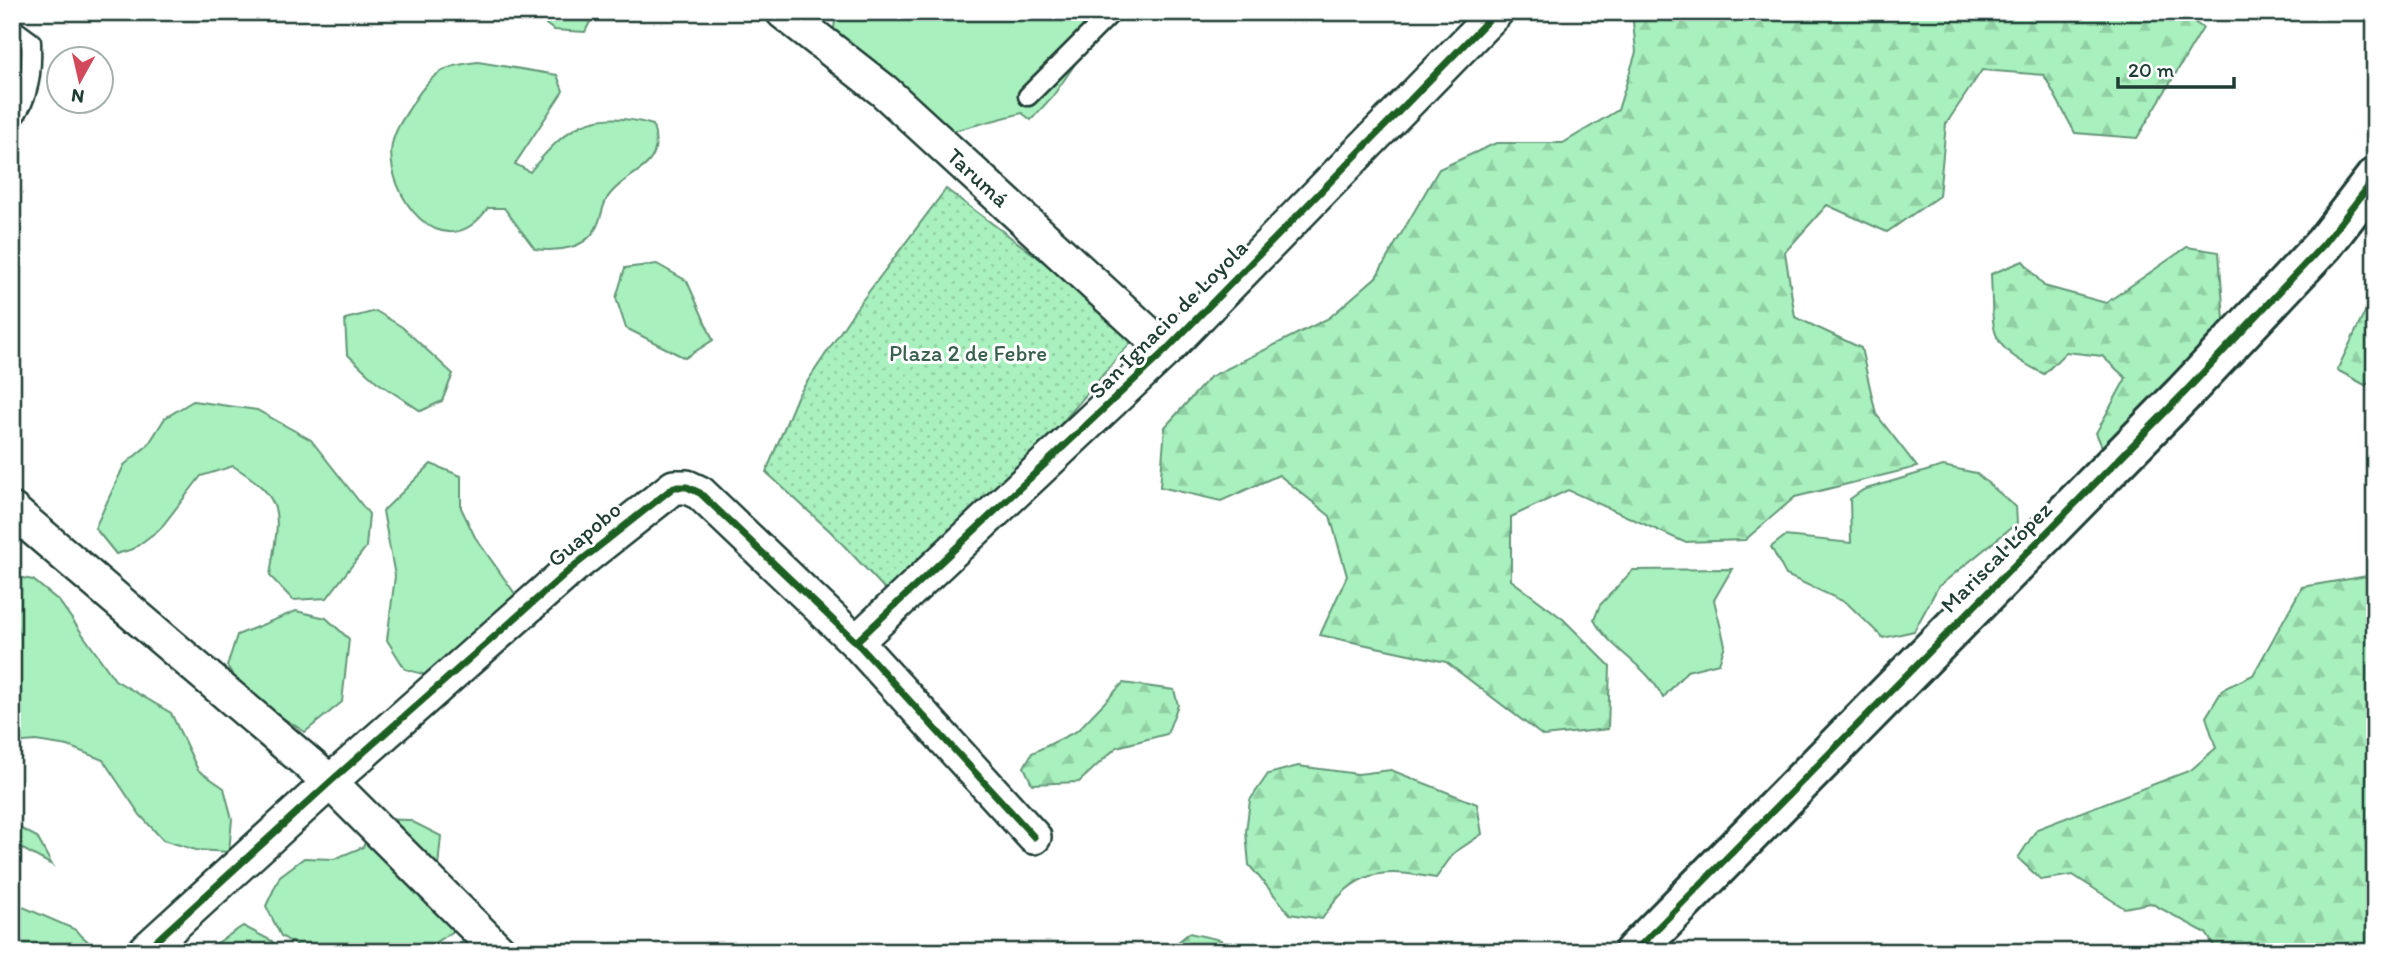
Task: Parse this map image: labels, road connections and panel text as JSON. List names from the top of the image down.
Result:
{
  "streets": {
    "street": [
      "Tarumá",
      "San Ignacio de Loyola",
      "Guapobo",
      "Mariscal López"
    ]
  },
  "crossings": [
    ["Tarumá", "San Ignacio de Loyola"],
    ["San Ignacio de Loyola", "Guapobo"]
  ],
  "parks": ["Plaza 2 de Febre"],
  "scale_bar": "20 m",
  "north": "bottom"
}
